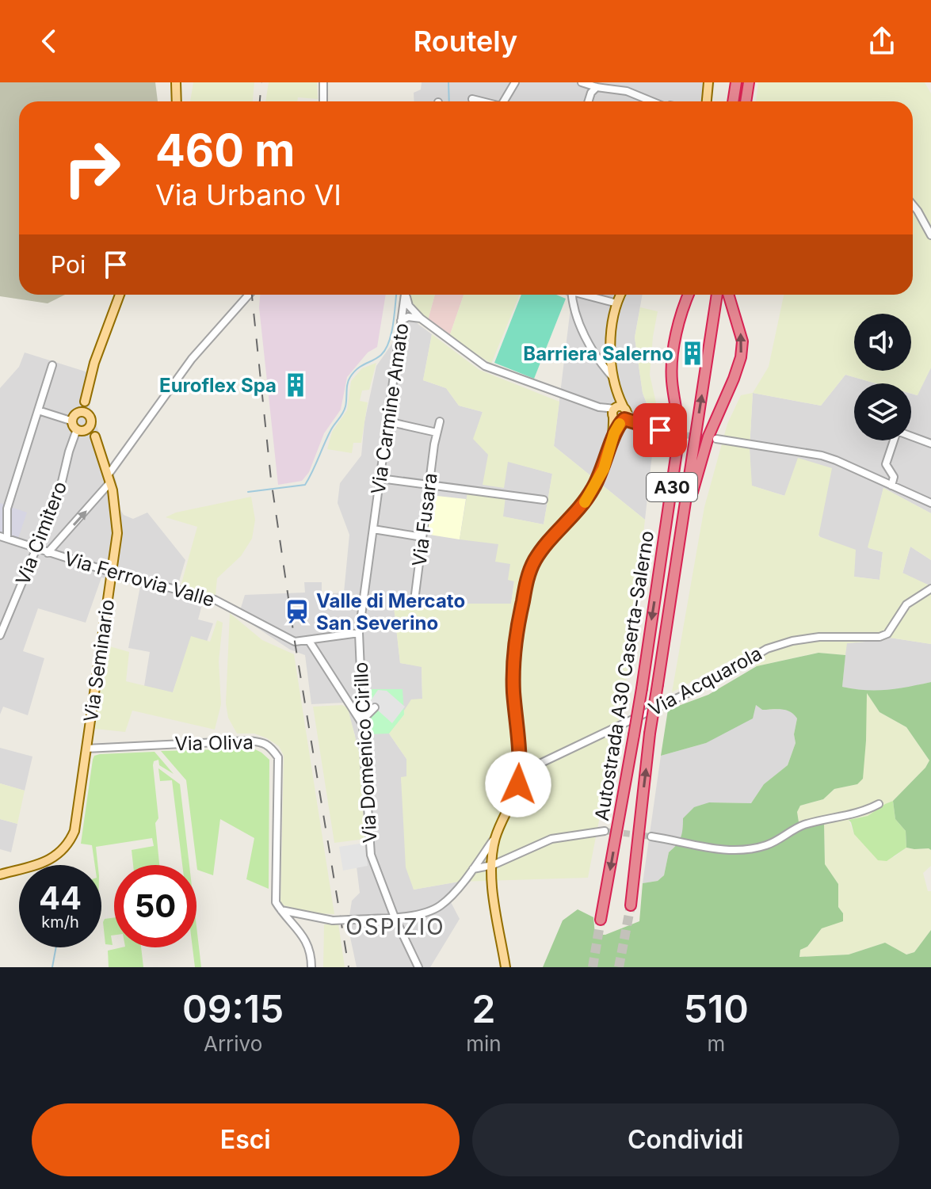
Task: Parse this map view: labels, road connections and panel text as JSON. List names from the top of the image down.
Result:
{
  "streets": {
    "highway": ["A30", "Autostrada A30 Caserta-Salerno"],
    "main road": ["Via Cimitero", "Via Seminario"],
    "street": [
      "Via Carmine Amato",
      "Via Fusara",
      "Via Ferrovia Valle",
      "Via Acquarola",
      "Via Oliva",
      "Via Domenico Cirillo"
    ]
  },
  "crossings": [
    ["Via Carmine Amato", "Via Domenico Cirillo"],
    ["Via Cimitero", "Via Ferrovia Valle"],
    ["Via Ferrovia Valle", "Via Seminario"],
    ["Via Ferrovia Valle", "Via Domenico Cirillo"],
    ["Via Seminario", "Via Oliva"]
  ],
  "districts": ["OSPIZIO"],
  "places": {
    "building": ["Barriera Salerno", "Euroflex Spa"],
    "station": ["Valle di Mercato San Severino"]
  },
  "page": {
    "header": "Routely",
    "turn": ["460 m", "Via Urbano VI"],
    "then": "Poi",
    "speed": "44 km/h",
    "limit": "50",
    "eta": [
      "09:15",
      "Arrivo",
      "2",
      "min",
      "510",
      "m"
    ],
    "buttons": ["Esci", "Condividi"]
  }
}
